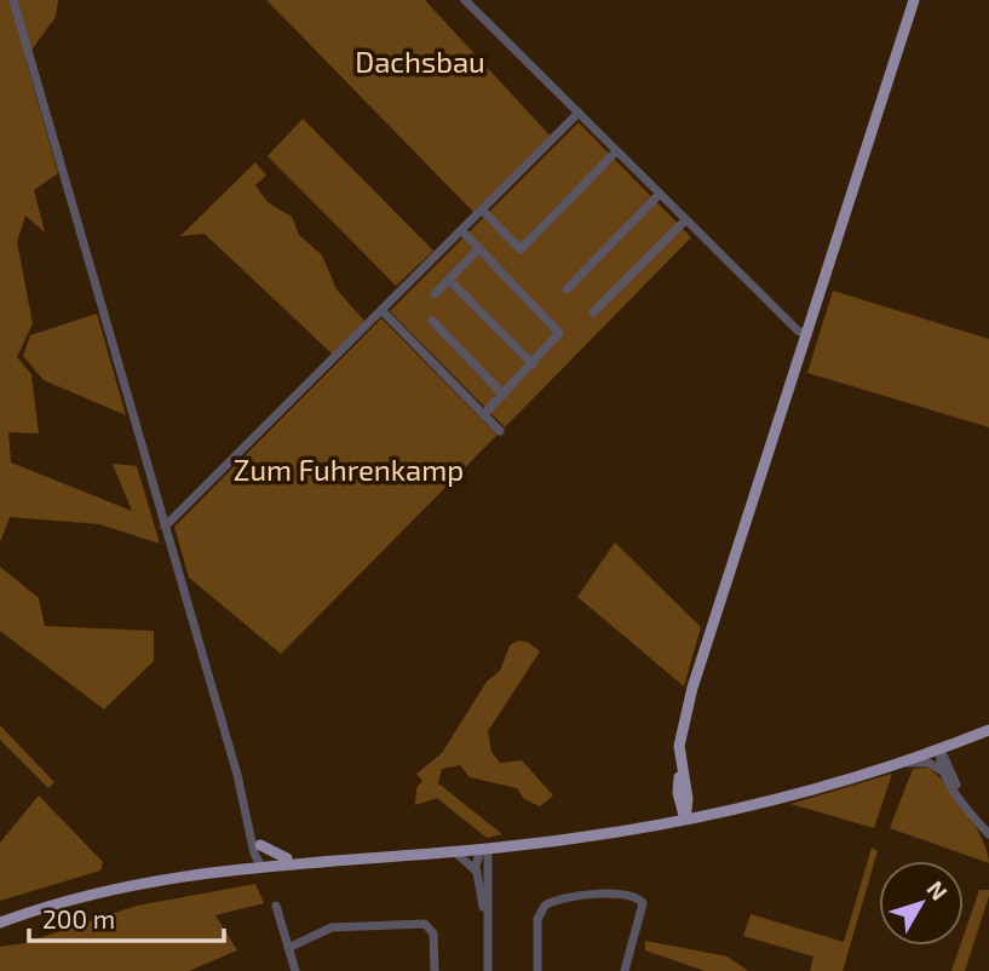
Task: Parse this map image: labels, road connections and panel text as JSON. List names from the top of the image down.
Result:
{
  "parks": ["Dachsbau", "Zum Fuhrenkamp"],
  "scale_bar": "200 m",
  "north": "top right"
}
